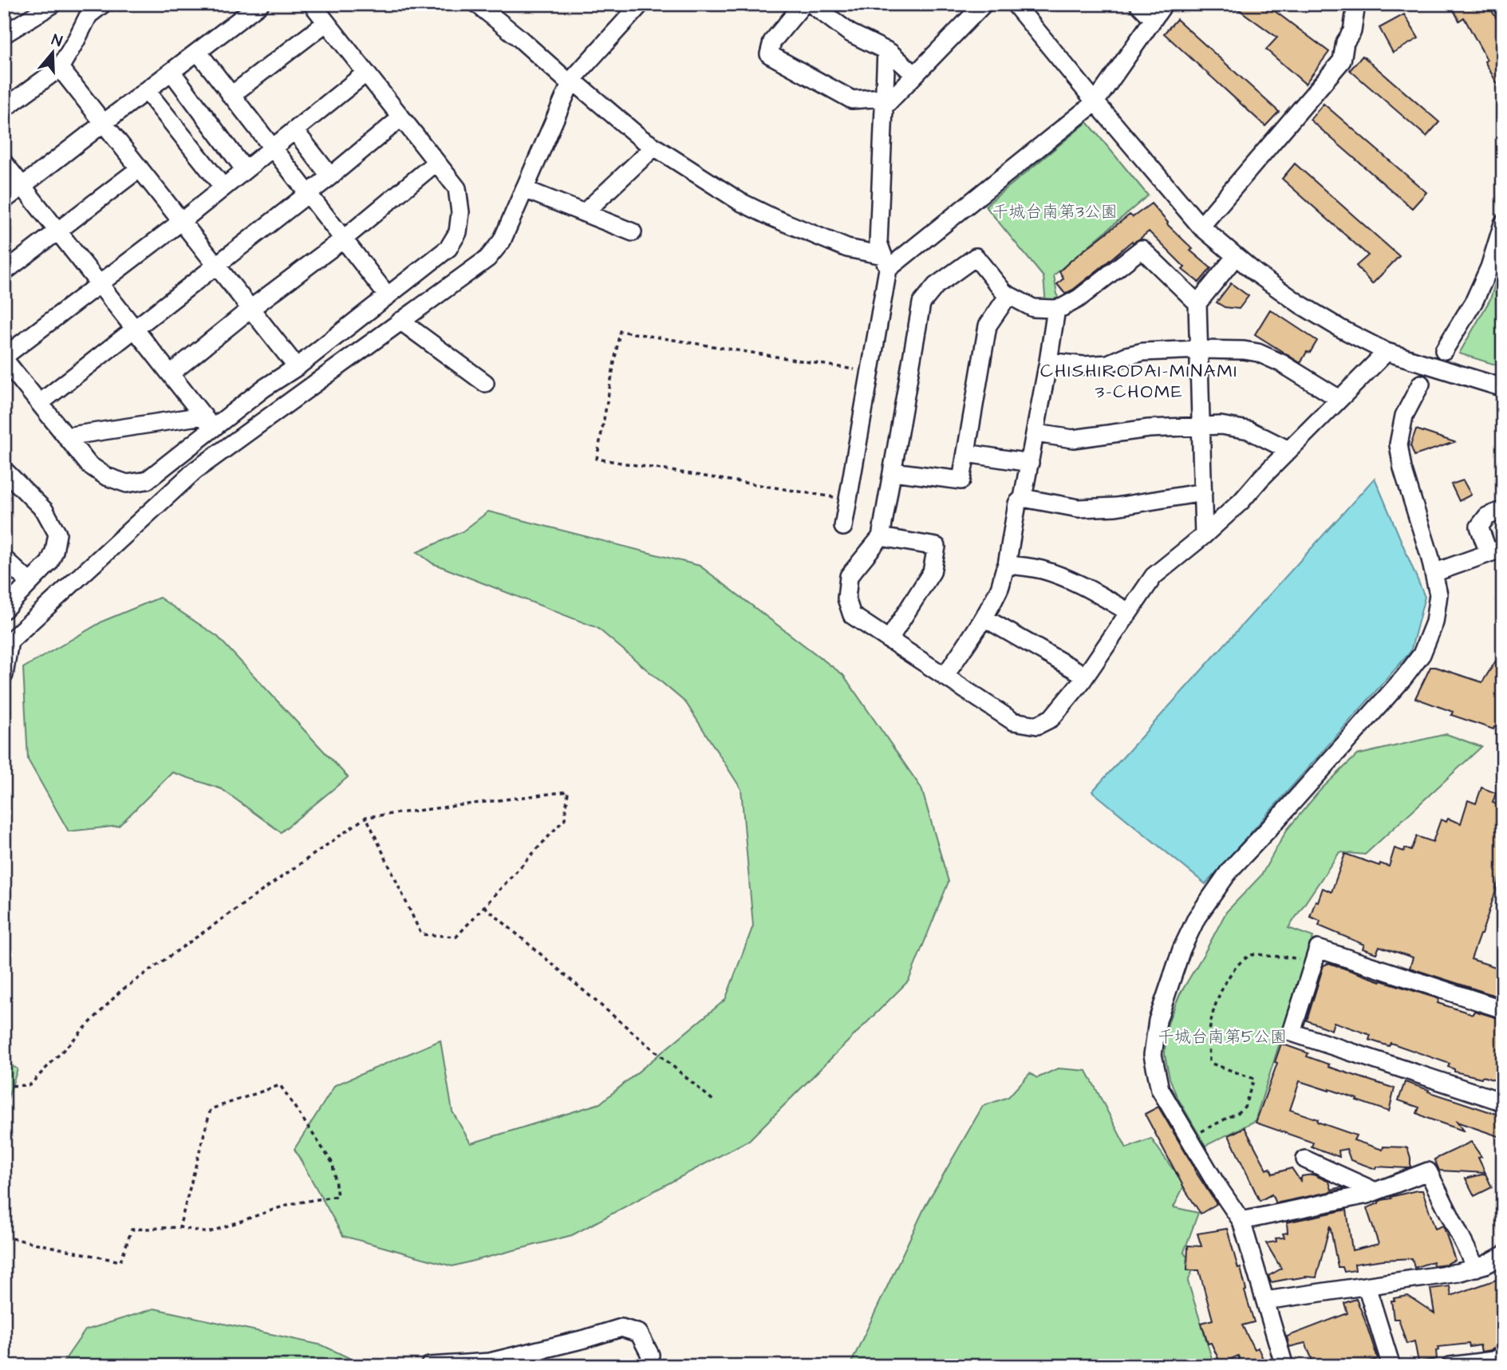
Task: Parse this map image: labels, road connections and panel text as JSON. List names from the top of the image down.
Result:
{
  "districts": ["CHISHIRODAI-MINAMI 3-CHOME"],
  "parks": ["千城台南第3公園", "千城台南第5公園"],
  "north": "top"
}
